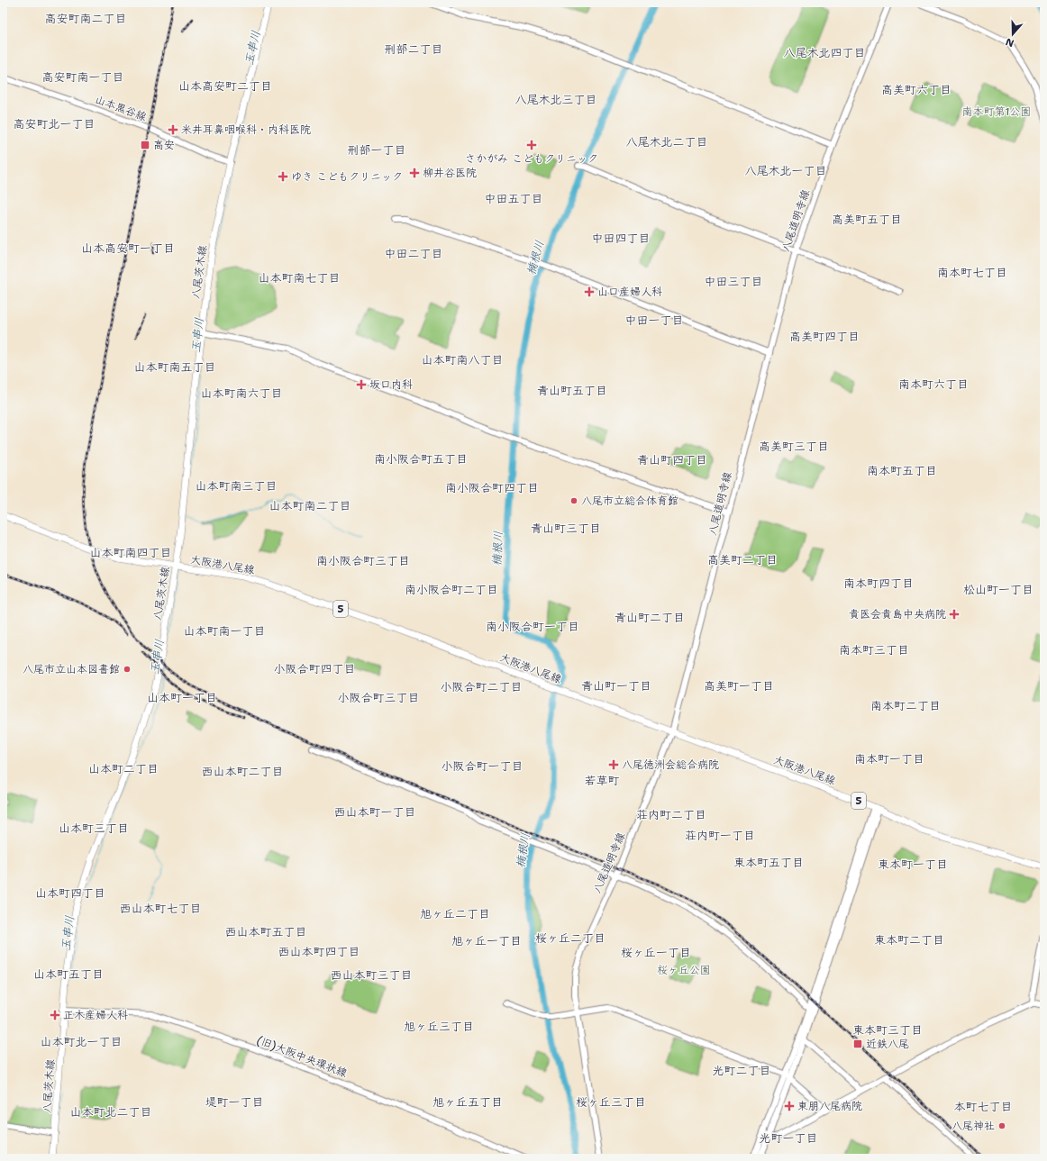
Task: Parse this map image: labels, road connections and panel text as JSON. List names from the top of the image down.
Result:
{
  "streets": {
    "main road": ["八尾茨木線", "大阪港八尾線", "5"],
    "street": ["山本黒谷線", "八尾道明寺線", "(旧)大阪中央環状線"]
  },
  "crossings": [
    ["山本黒谷線", "八尾茨木線"],
    ["八尾道明寺線", "大阪港八尾線"],
    ["八尾茨木線", "大阪港八尾線"],
    ["八尾茨木線", "(旧)大阪中央環状線"]
  ],
  "districts": [
    "高安町南二丁目",
    "刑部二丁目",
    "八尾木北四丁目",
    "高安町南一丁目",
    "山本高安町二丁目",
    "高美町六丁目",
    "八尾木北三丁目",
    "高安町北一丁目",
    "八尾木北二丁目",
    "刑部一丁目",
    "八尾木北一丁目",
    "中田五丁目",
    "高美町五丁目",
    "中田四丁目",
    "山本高安町一丁目",
    "中田二丁目",
    "南本町七丁目",
    "山本町南七丁目",
    "中田三丁目",
    "中田一丁目",
    "高美町四丁目",
    "山本町南八丁目",
    "山本町南五丁目",
    "南本町六丁目",
    "青山町五丁目",
    "山本町南六丁目",
    "高美町三丁目",
    "南小阪合町五丁目",
    "青山町四丁目",
    "南本町五丁目",
    "山本町南三丁目",
    "南小阪合町四丁目",
    "山本町南二丁目",
    "青山町三丁目",
    "山本町南四丁目",
    "高美町二丁目",
    "南小阪合町三丁目",
    "南本町四丁目",
    "南小阪合町二丁目",
    "松山町一丁目",
    "青山町二丁目",
    "南小阪合町一丁目",
    "山本町南一丁目",
    "南本町三丁目",
    "小阪合町四丁目",
    "青山町一丁目",
    "高美町一丁目",
    "小阪合町二丁目",
    "山本町一丁目",
    "小阪合町三丁目",
    "南本町二丁目",
    "南本町一丁目",
    "小阪合町一丁目",
    "山本町二丁目",
    "西山本町二丁目",
    "若草町",
    "西山本町一丁目",
    "荘内町二丁目",
    "山本町三丁目",
    "荘内町一丁目",
    "東本町五丁目",
    "東本町一丁目",
    "山本町四丁目",
    "西山本町七丁目",
    "旭ヶ丘二丁目",
    "西山本町五丁目",
    "桜ヶ丘二丁目",
    "東本町二丁目",
    "旭ヶ丘一丁目",
    "西山本町四丁目",
    "桜ヶ丘一丁目",
    "山本町五丁目",
    "西山本町三丁目",
    "旭ヶ丘三丁目",
    "東本町三丁目",
    "山本町北一丁目",
    "光町二丁目",
    "堤町一丁目",
    "旭ヶ丘五丁目",
    "桜ヶ丘三丁目",
    "本町七丁目",
    "山本町北二丁目",
    "光町一丁目"
  ],
  "water": ["玉串川", "楠根川"],
  "parks": ["南本町第1公園", "桜ヶ丘公園"],
  "places": {
    "health": [
      "米井耳鼻咽喉科・内科医院",
      "さかがみ こどもクリニック",
      "柳井谷医院",
      "ゆき こどもクリニック",
      "山口産婦人科",
      "坂口内科",
      "貴医会貴島中央病院",
      "八尾徳洲会総合病院",
      "正木産婦人科",
      "東朋八尾病院"
    ],
    "transit": ["高安", "近鉄八尾"],
    "other": ["八尾市立総合体育館", "八尾市立山本図書館", "八尾神社"]
  },
  "north": "bottom"
}
